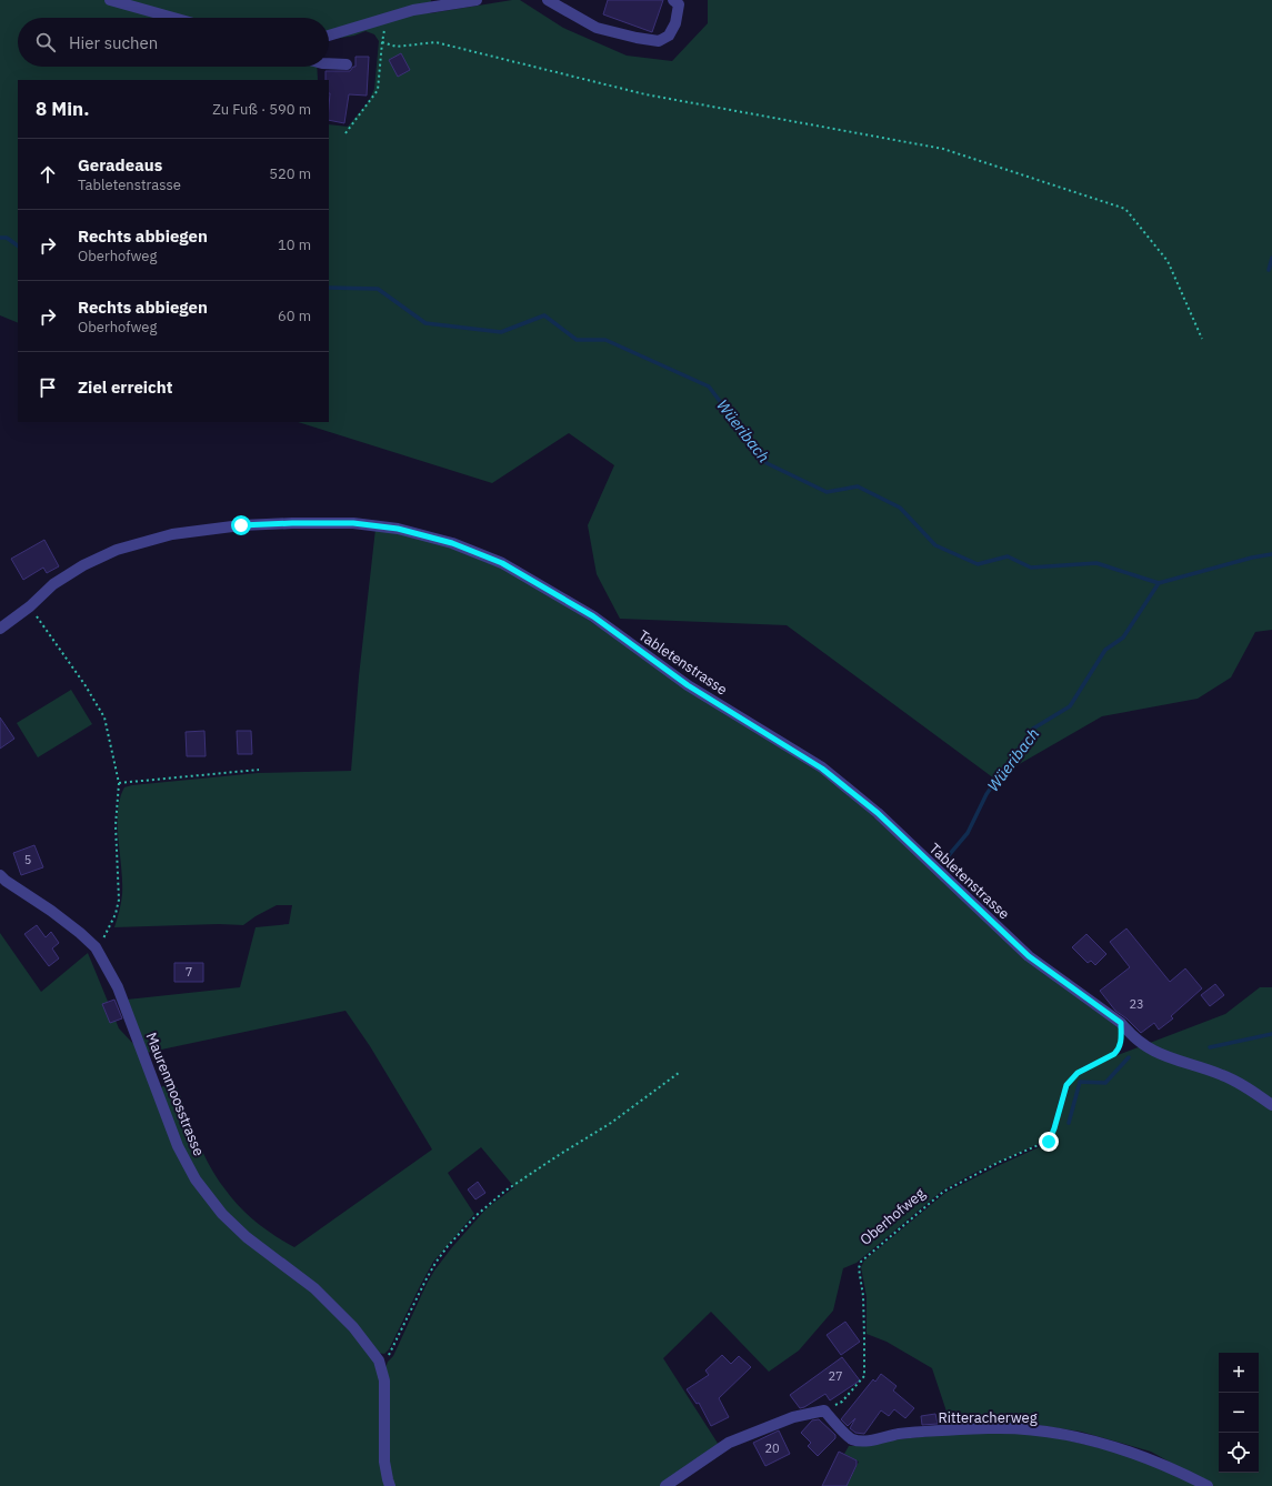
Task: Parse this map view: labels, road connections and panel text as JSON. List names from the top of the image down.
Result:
{
  "streets": {
    "street": ["Tabletenstrasse", "Maurenmoosstrasse", "Ritteracherweg"],
    "path": ["Oberhofweg"]
  },
  "crossings": [
    ["Tabletenstrasse", "Oberhofweg"],
    ["Oberhofweg", "Ritteracherweg"]
  ],
  "water": ["Wüeribach"],
  "house_numbers": [
    "5",
    "7",
    "23",
    "27",
    "20"
  ],
  "page": {
    "search": "Hier suchen",
    "heading": ["8 Min.", "Zu Fuß · 590 m"],
    "list": [
      ["Geradeaus", "Tabletenstrasse", "520 m"],
      ["Rechts abbiegen", "Oberhofweg", "10 m"],
      ["Rechts abbiegen", "Oberhofweg", "60 m"],
      "Ziel erreicht"
    ],
    "map_buttons": ["+", "−"]
  }
}
